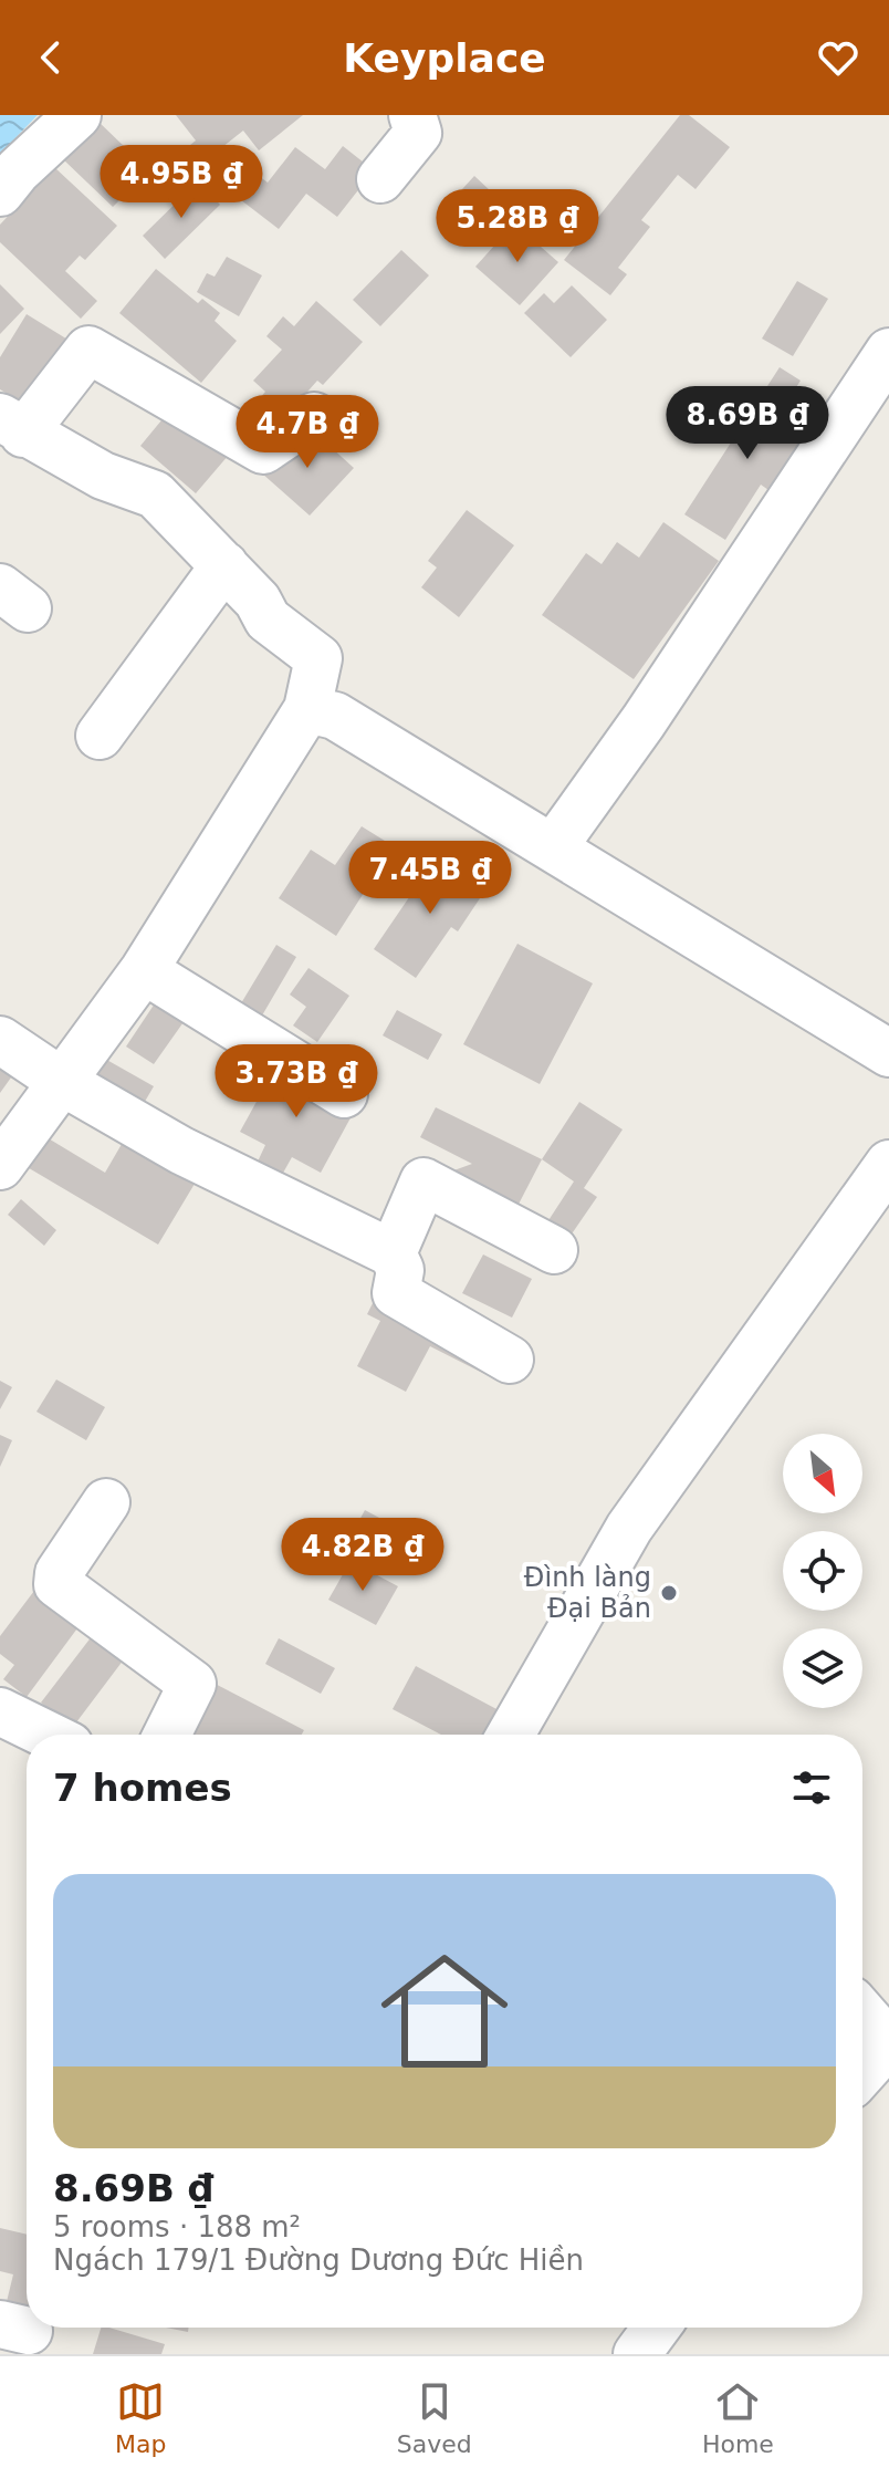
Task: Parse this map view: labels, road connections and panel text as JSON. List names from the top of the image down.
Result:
{
  "places": ["Đình làng Đại Bản"],
  "north": "bottom right",
  "page": {
    "header": "Keyplace",
    "price": [
      "4.95B ₫",
      "5.28B ₫",
      "8.69B ₫",
      "4.7B ₫",
      "7.45B ₫",
      "3.73B ₫",
      "4.82B ₫"
    ],
    "heading": "7 homes",
    "list": [
      {
        "name": "8.69B ₫",
        "note": "5 rooms · 188 m² · Ngách 179/1 Đường Dương Đức Hiền"
      }
    ],
    "tabs": ["Map", "Saved", "Home"]
  }
}
